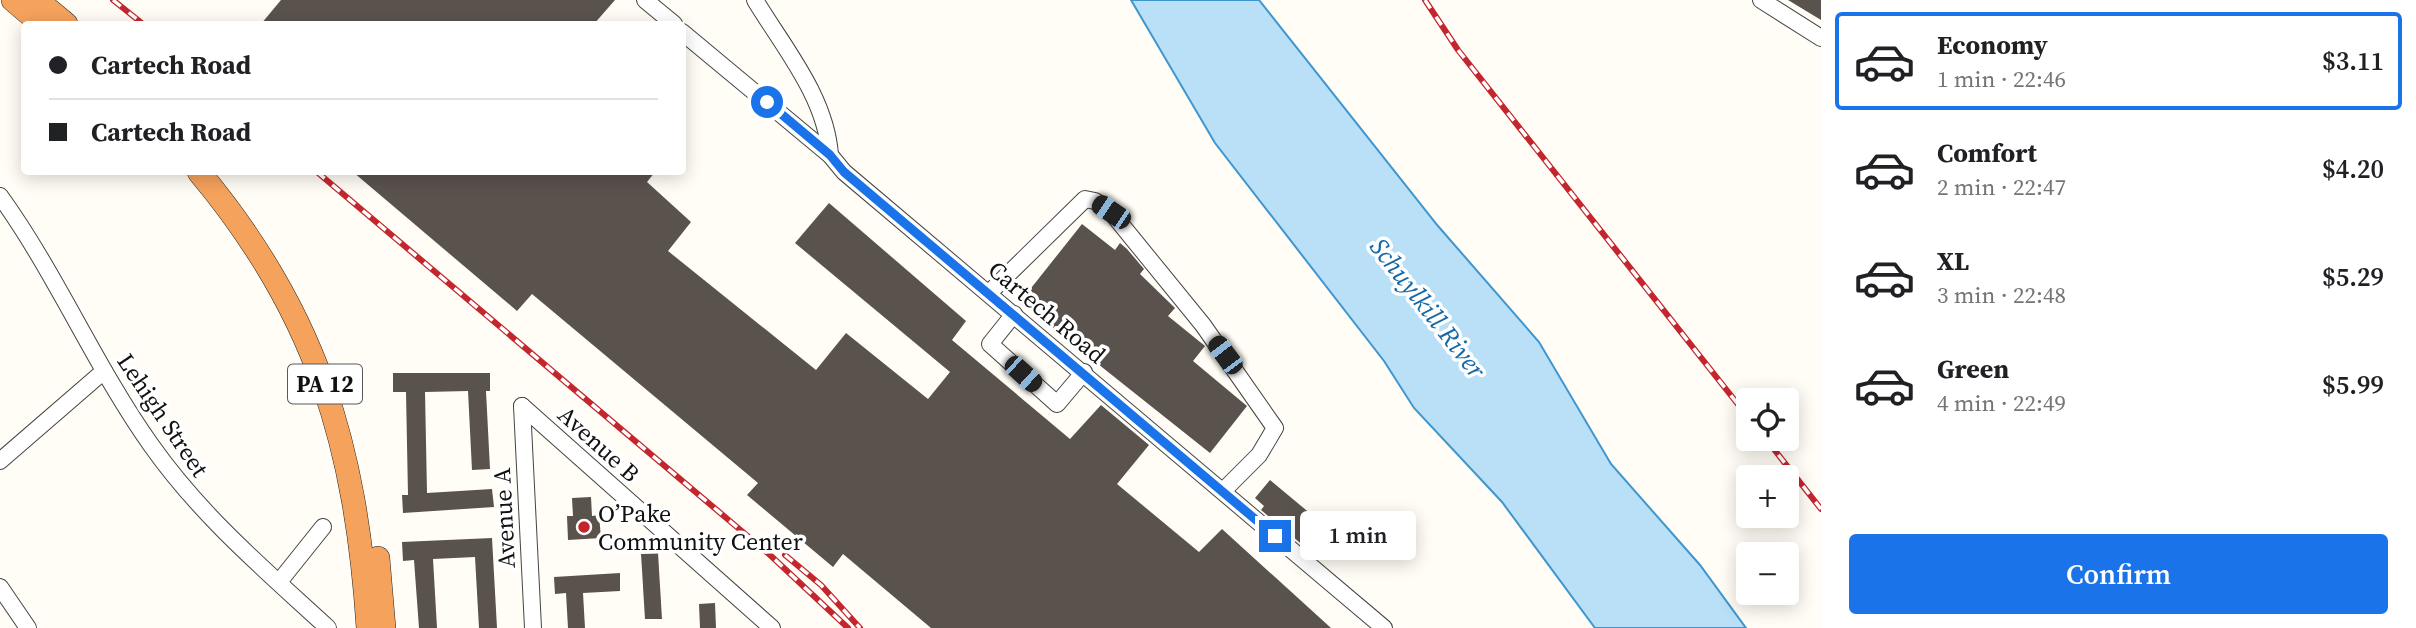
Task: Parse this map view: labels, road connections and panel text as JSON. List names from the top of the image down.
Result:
{
  "streets": {
    "highway": ["PA 12"],
    "street": [
      "Cartech Road",
      "Lehigh Street",
      "Avenue B",
      "Avenue A"
    ]
  },
  "crossings": [
    ["Avenue B", "Avenue A"]
  ],
  "water": ["Schuylkill River"],
  "places": ["O’Pake Community Center"],
  "page": {
    "list": [
      {
        "name": "Economy",
        "note": "1 min · 22:46",
        "value": "$3.11"
      },
      {
        "name": "Comfort",
        "note": "2 min · 22:47",
        "value": "$4.20"
      },
      {
        "name": "XL",
        "note": "3 min · 22:48",
        "value": "$5.29"
      },
      {
        "name": "Green",
        "note": "4 min · 22:49",
        "value": "$5.99"
      }
    ],
    "banner": ["Cartech Road", "Cartech Road"],
    "map_buttons": ["+", "−"],
    "bubble": "1 min",
    "buttons": "Confirm"
  }
}
